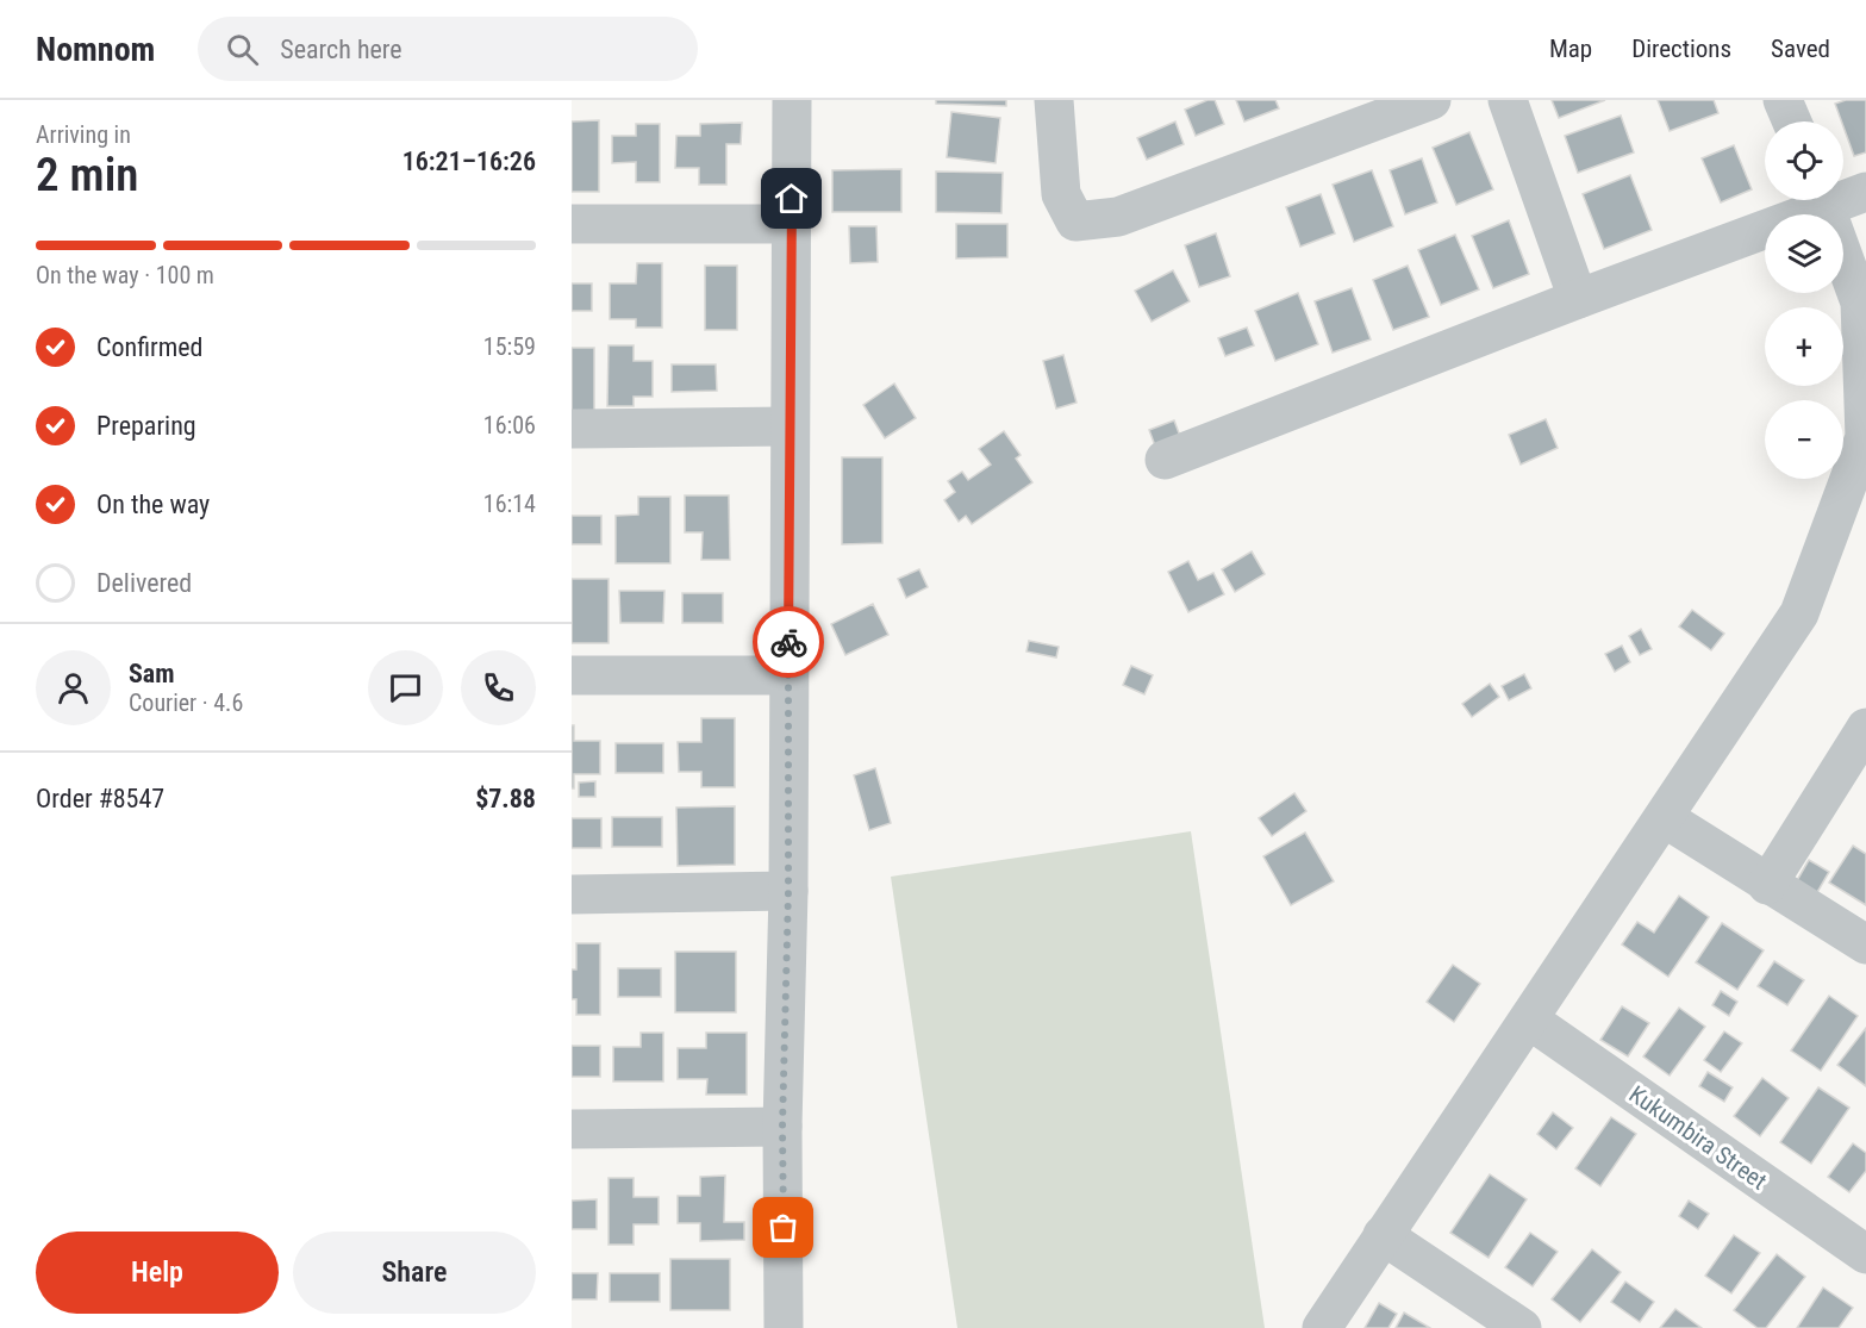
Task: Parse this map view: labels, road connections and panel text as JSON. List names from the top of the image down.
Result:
{
  "streets": {
    "street": ["Kukumbira Street"]
  },
  "page": {
    "header": "Nomnom",
    "search": "Search here",
    "nav": ["Map", "Directions", "Saved"],
    "heading": ["2 min", "Arriving in", "16:21–16:26"],
    "panel": [
      "Sam",
      "Courier · 4.6",
      "Order #8547",
      "$7.88"
    ],
    "map_buttons": ["+", "−"],
    "bar": "On the way · 100 m",
    "list": [
      ["Confirmed", "15:59"],
      ["Preparing", "16:06"],
      ["On the way", "16:14"],
      "Delivered"
    ],
    "buttons": ["Help", "Share"]
  }
}
